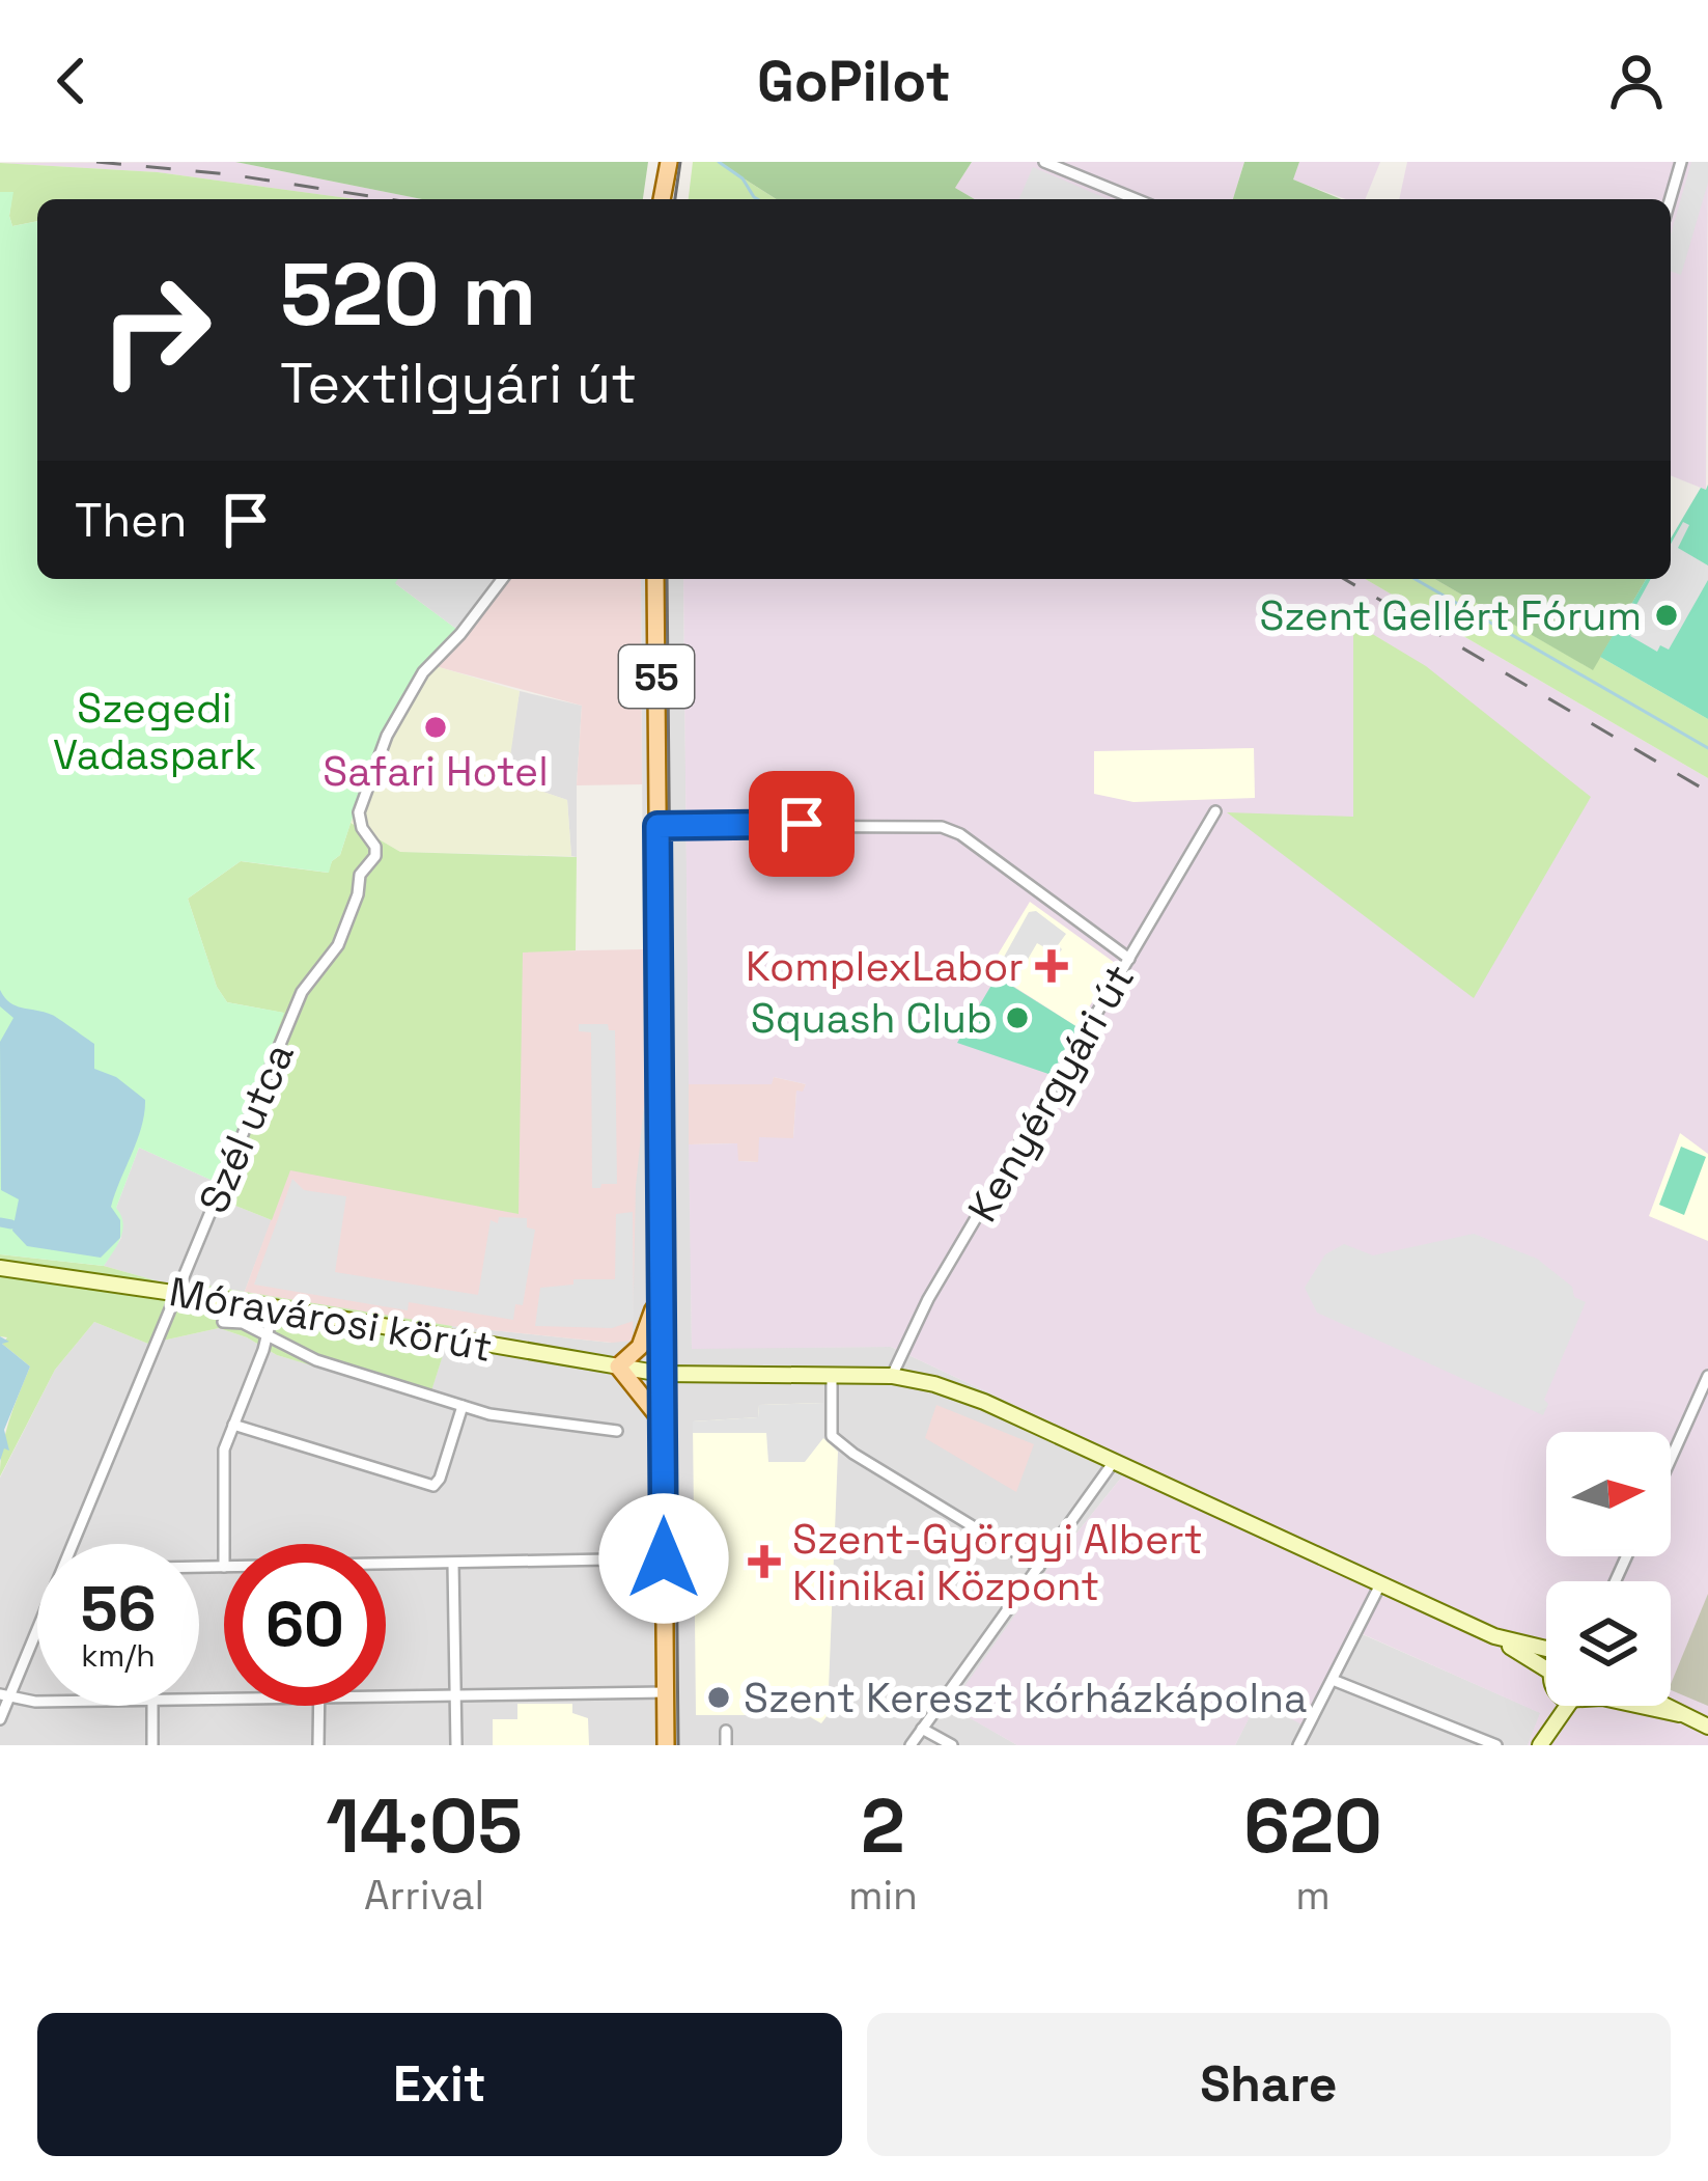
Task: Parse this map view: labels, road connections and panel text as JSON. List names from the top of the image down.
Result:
{
  "streets": {
    "main road": ["55", "Móravárosi körút"],
    "street": ["Kenyérgyári út", "Szél utca"]
  },
  "crossings": [
    ["55", "Móravárosi körút"],
    ["Kenyérgyári út", "Móravárosi körút"],
    ["Szél utca", "Móravárosi körút"]
  ],
  "parks": ["Szegedi Vadaspark"],
  "places": {
    "other": [
      "Szent Gellért Fórum",
      "Safari Hotel",
      "Squash Club",
      "Szent Kereszt kórházkápolna"
    ],
    "health": ["KomplexLabor", "Szent-Györgyi Albert Klinikai Központ"]
  },
  "north": "right",
  "page": {
    "header": "GoPilot",
    "turn": ["520 m", "Textilgyári út"],
    "then": "Then",
    "speed": "56 km/h",
    "limit": "60",
    "eta": [
      "14:05",
      "Arrival",
      "2",
      "min",
      "620",
      "m"
    ],
    "buttons": ["Exit", "Share"]
  }
}
